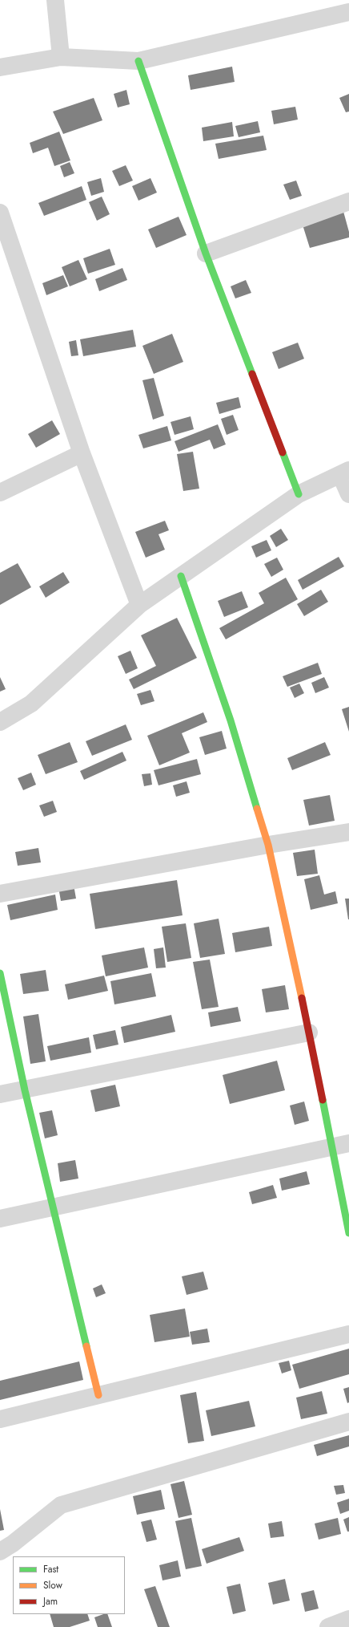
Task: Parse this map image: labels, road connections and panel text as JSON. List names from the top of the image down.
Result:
{
  "legend": ["Fast", "Slow", "Jam"]
}
